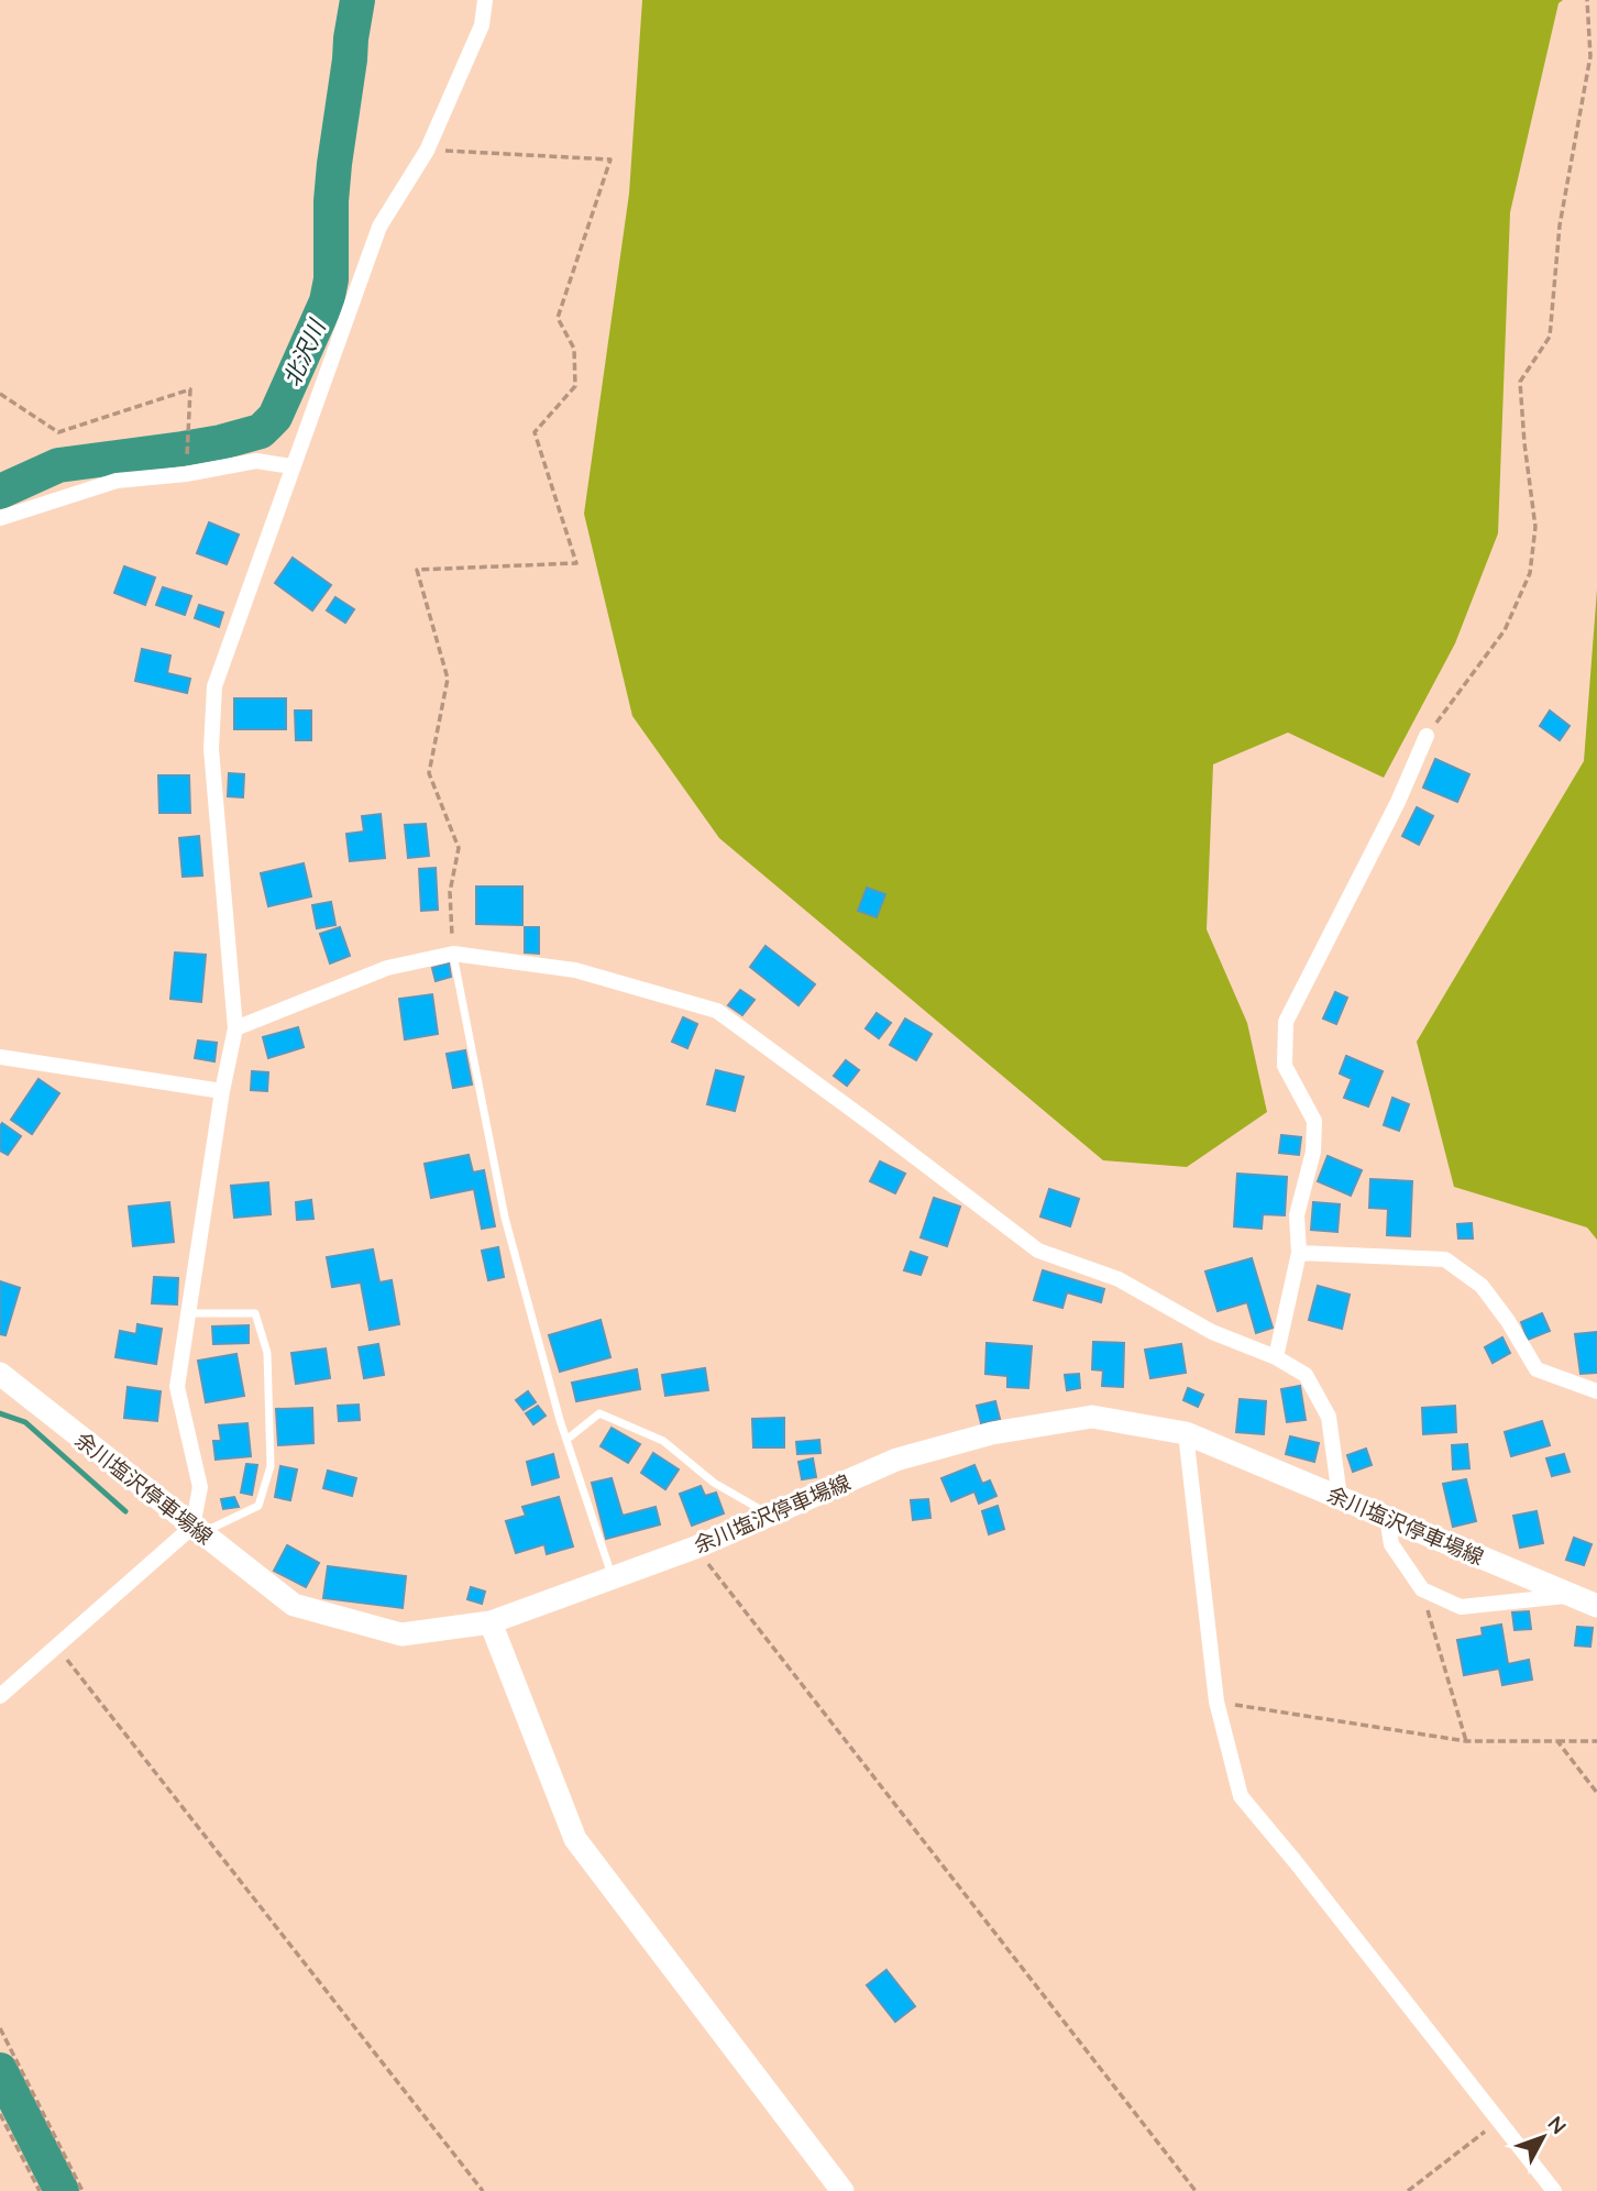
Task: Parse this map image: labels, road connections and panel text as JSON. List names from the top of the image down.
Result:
{
  "streets": {
    "main road": ["余川塩沢停車場線"]
  },
  "water": ["北沢川"],
  "north": "top right"
}
